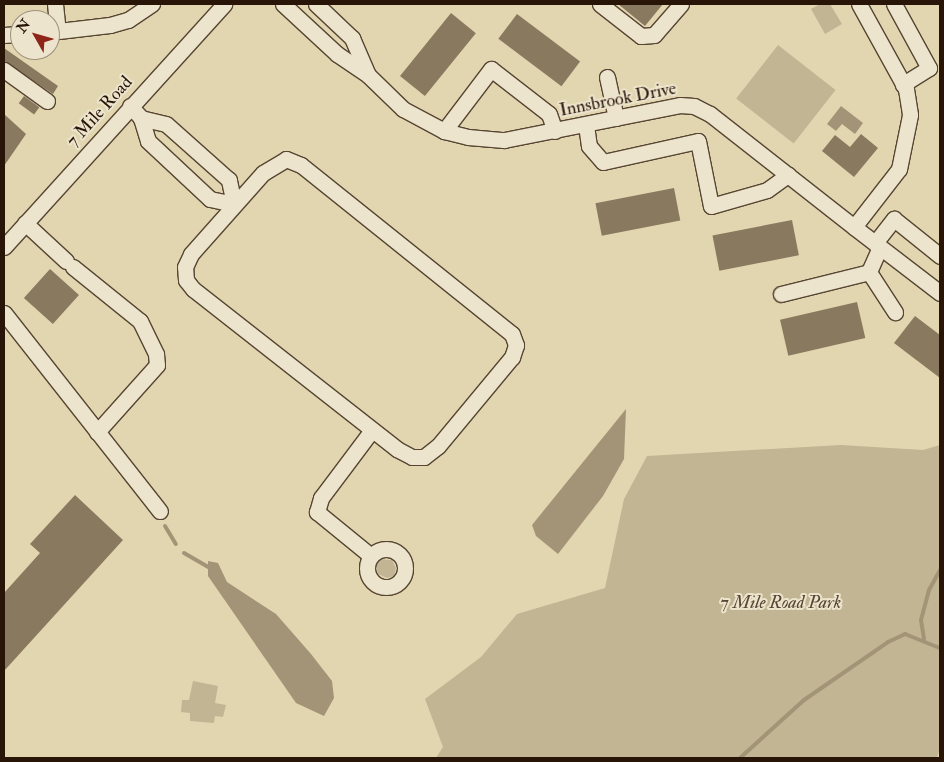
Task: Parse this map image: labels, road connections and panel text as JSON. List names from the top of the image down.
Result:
{
  "streets": {
    "street": ["Innsbrook Drive", "7 Mile Road"]
  },
  "parks": ["7 Mile Road Park"],
  "north": "top left"
}
